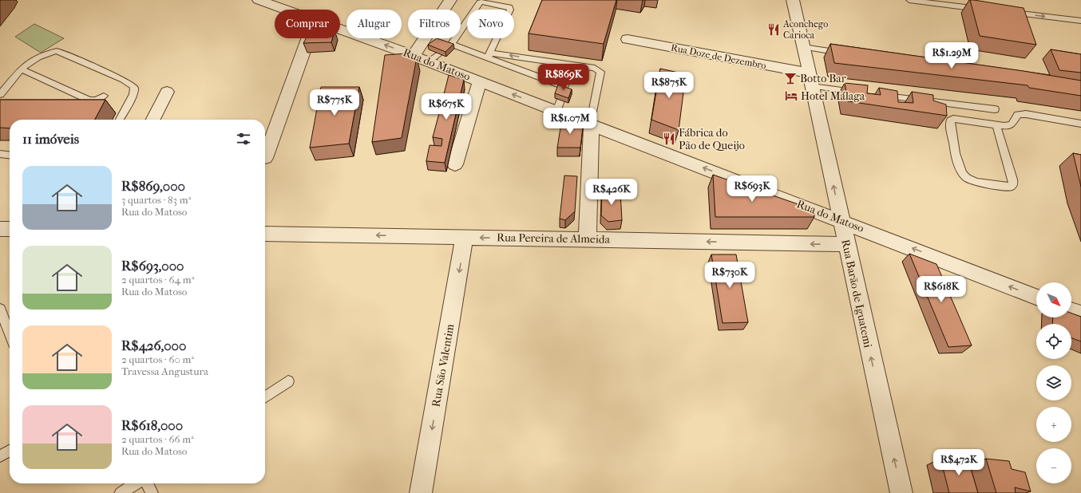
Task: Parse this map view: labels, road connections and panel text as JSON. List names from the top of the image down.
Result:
{
  "streets": {
    "street": [
      "Rua Doze de Dezembro",
      "Rua do Matoso",
      "Rua Pereira de Almeida",
      "Rua Barão de Iguatemi",
      "Rua São Valentim"
    ]
  },
  "crossings": [
    ["Rua Doze de Dezembro", "Rua Barão de Iguatemi"],
    ["Rua do Matoso", "Rua Barão de Iguatemi"],
    ["Rua Pereira de Almeida", "Rua Barão de Iguatemi"],
    ["Rua Pereira de Almeida", "Rua São Valentim"]
  ],
  "one_way": [
    "Rua do Matoso",
    "Rua Pereira de Almeida",
    "Rua Barão de Iguatemi",
    "Rua São Valentim"
  ],
  "places": {
    "restaurant": ["Aconchego Carioca", "Fábrica do Pão de Queijo"],
    "bar": ["Botto Bar"],
    "hotel": ["Hotel Málaga"]
  },
  "north": "bottom right",
  "page": {
    "chip": [
      "Comprar",
      "Alugar",
      "Filtros",
      "Novo"
    ],
    "price": [
      "R$1.29M",
      "R$869K",
      "R$875K",
      "R$775K",
      "R$675K",
      "R$1.07M",
      "R$693K",
      "R$426K",
      "R$730K",
      "R$618K",
      "R$472K"
    ],
    "heading": "11 imóveis",
    "list": [
      {
        "name": "R$869,000",
        "note": "3 quartos · 83 m² · Rua do Matoso"
      },
      {
        "name": "R$693,000",
        "note": "2 quartos · 64 m² · Rua do Matoso"
      },
      {
        "name": "R$426,000",
        "note": "2 quartos · 60 m² · Travessa Angustura"
      },
      {
        "name": "R$618,000",
        "note": "2 quartos · 66 m² · Rua do Matoso"
      }
    ],
    "map_buttons": ["+", "−"]
  }
}
